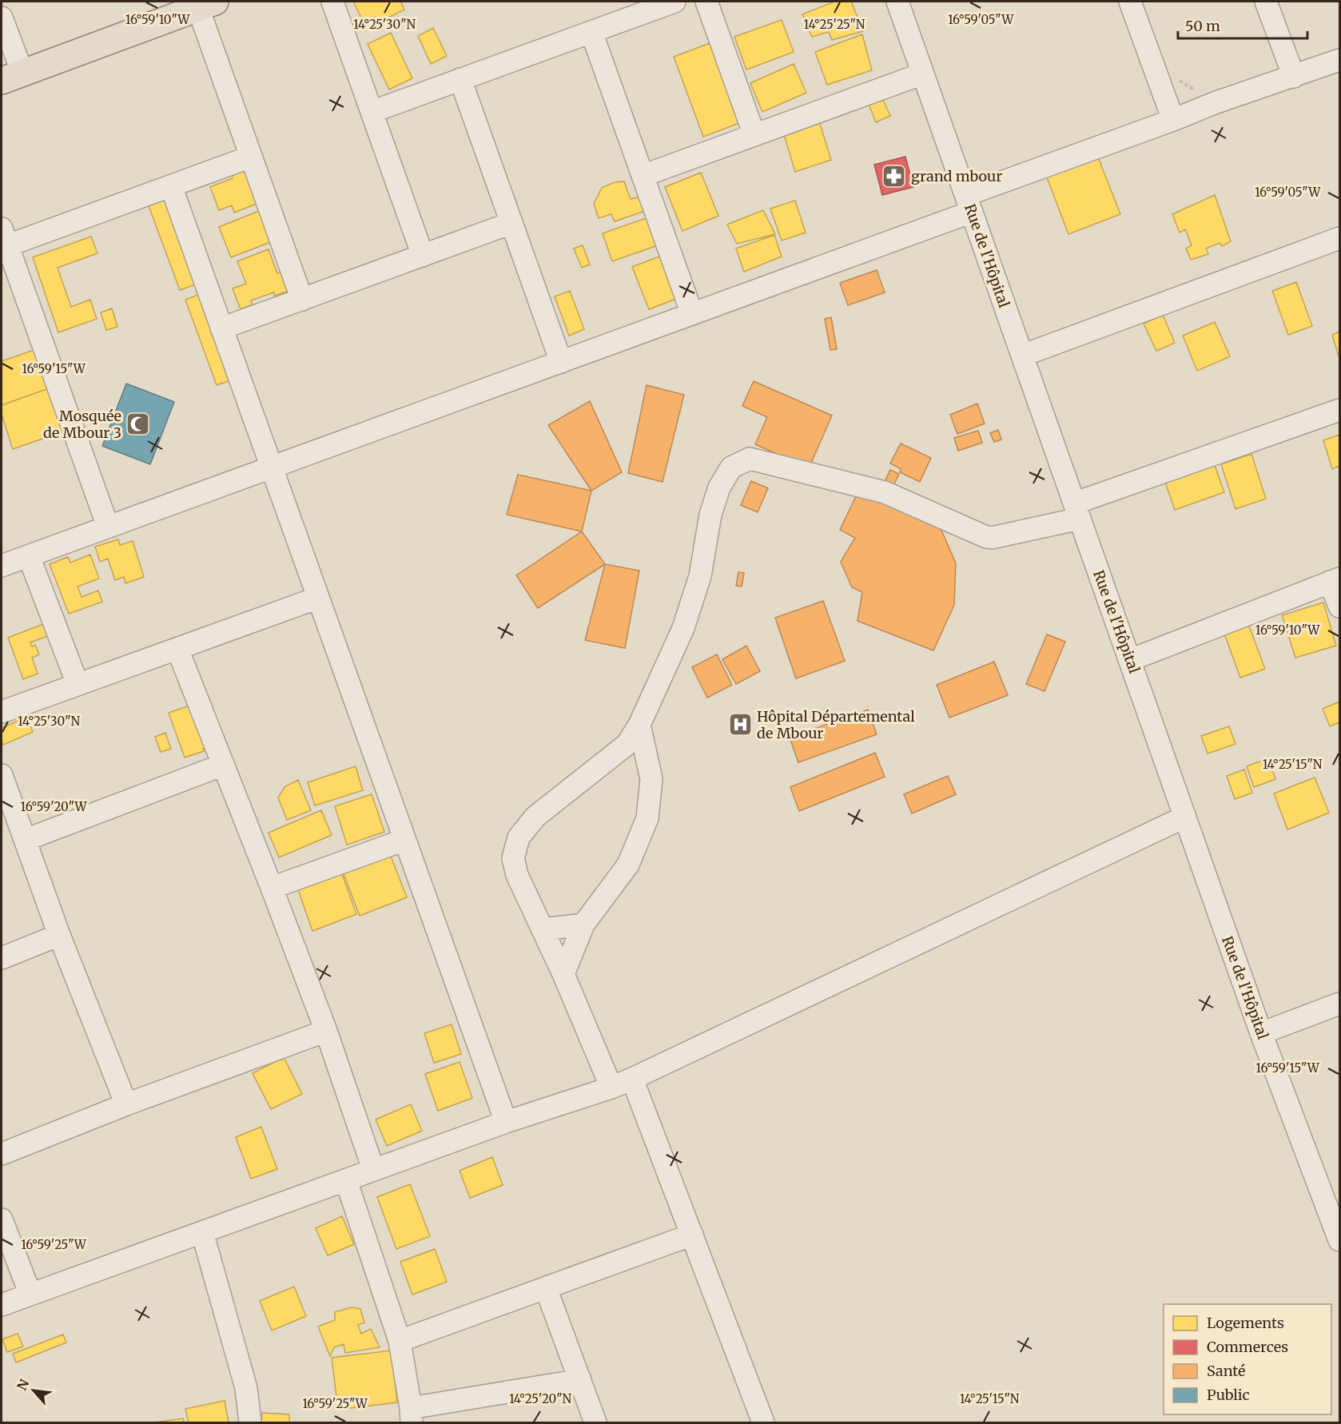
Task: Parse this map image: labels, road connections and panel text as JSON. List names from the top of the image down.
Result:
{
  "streets": {
    "street": ["Rue de l'Hôpital"]
  },
  "places": {
    "pharmacy": ["grand mbour"],
    "mosque": ["Mosquée de Mbour 3"],
    "hospital": ["Hôpital Départemental de Mbour"]
  },
  "legend": [
    "Logements",
    "Commerces",
    "Santé",
    "Public"
  ],
  "scale_bar": "50 m",
  "north": "top left",
  "coordinates": [
    "16°59'10\"W",
    "16°59'05\"W",
    "14°25'30\"N",
    "14°25'25\"N",
    "16°59'15\"W",
    "14°25'15\"N",
    "16°59'20\"W",
    "16°59'25\"W",
    "14°25'20\"N"
  ]
}
